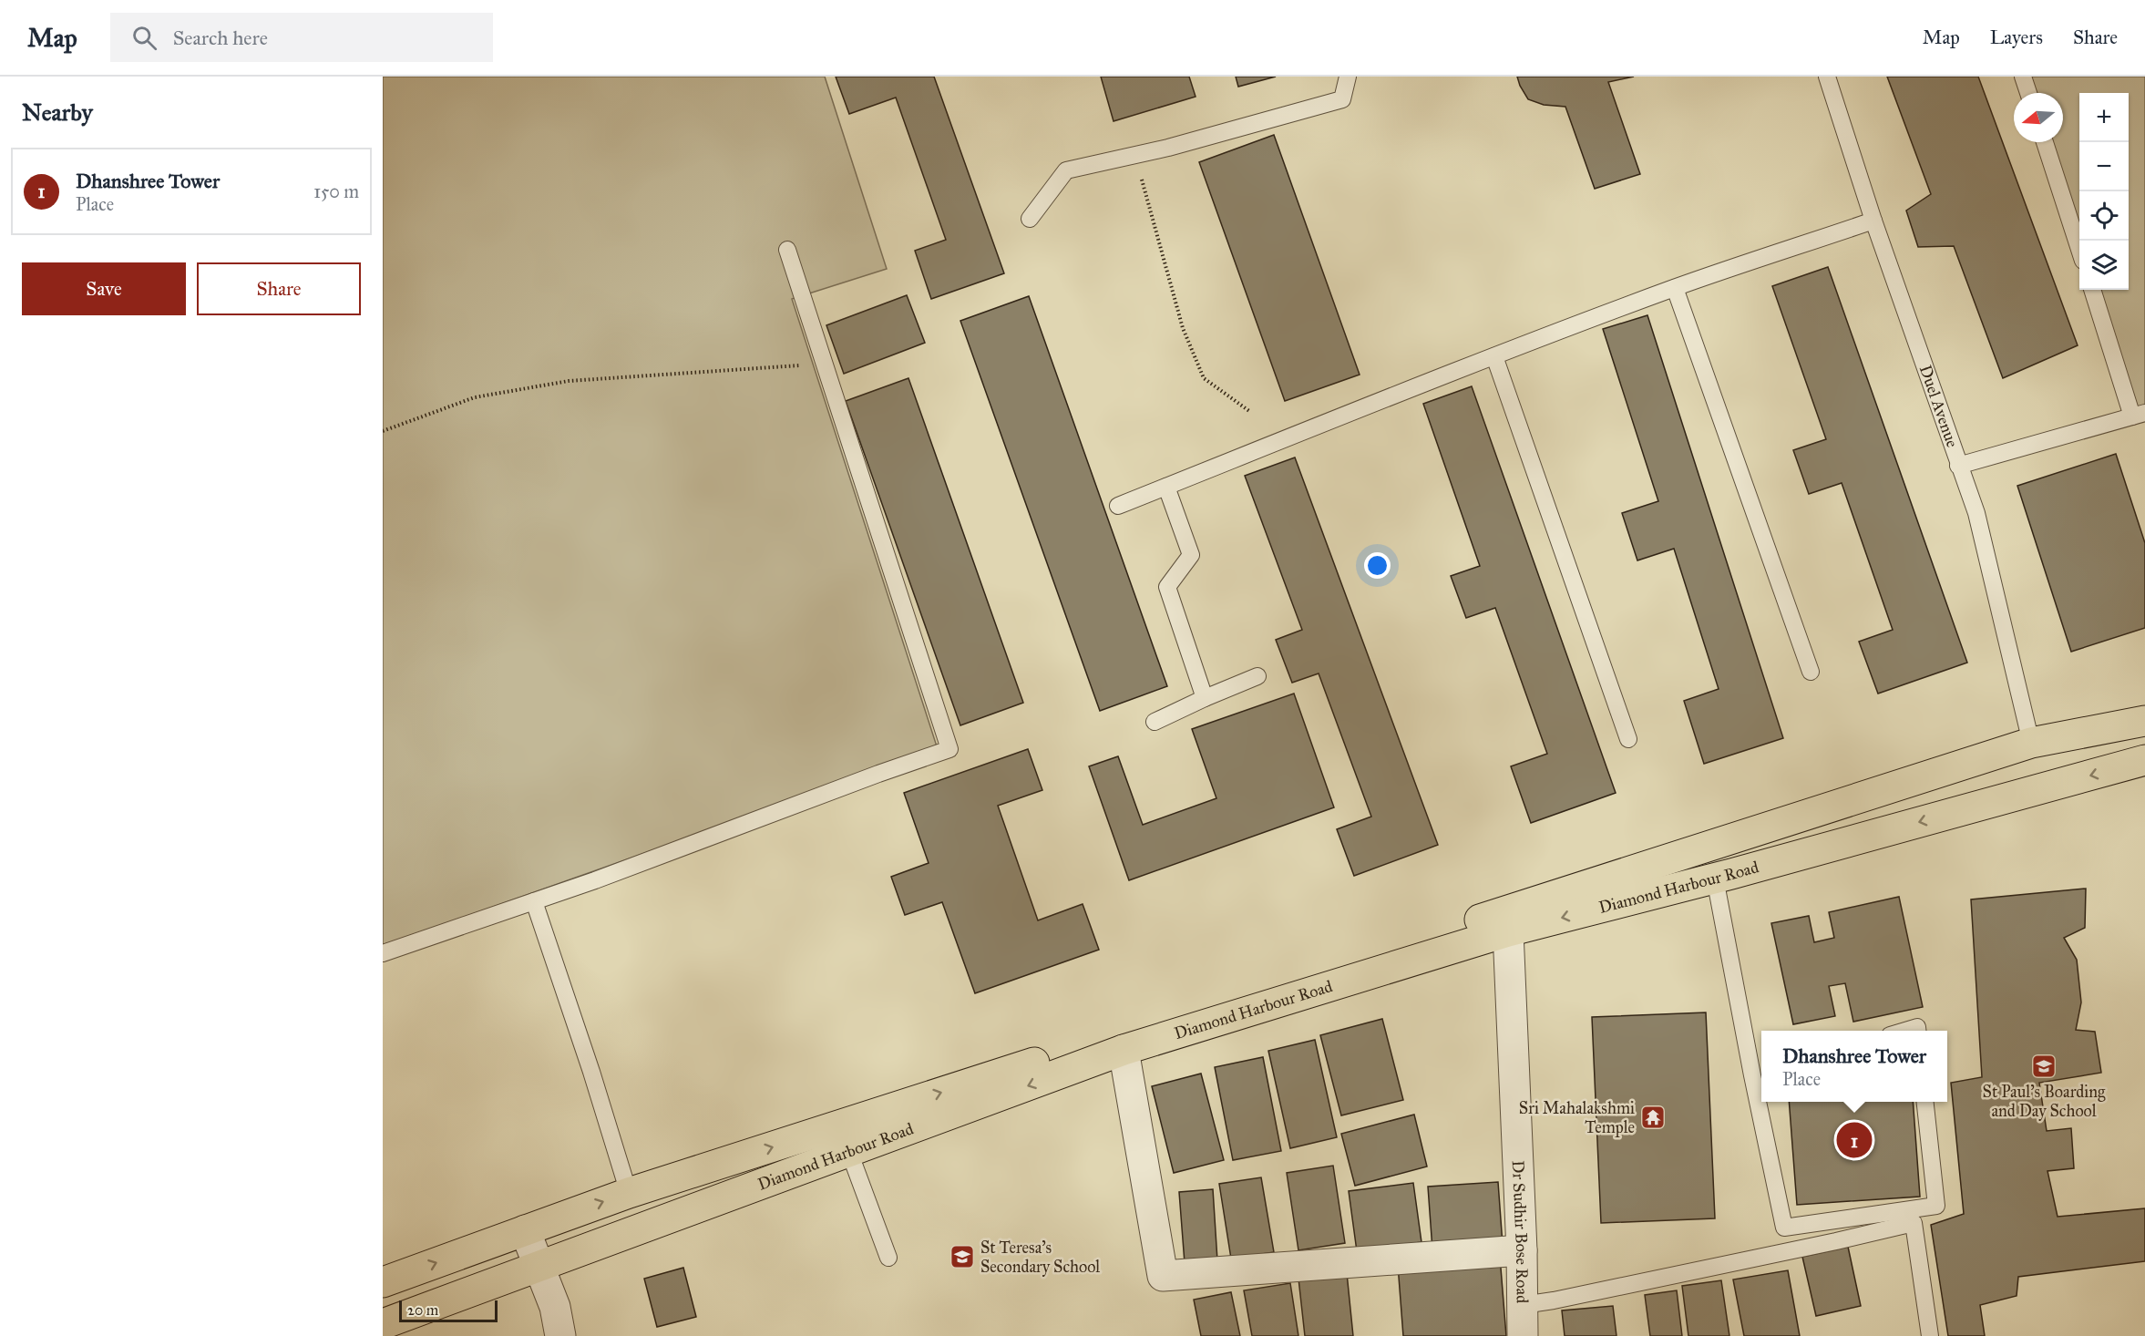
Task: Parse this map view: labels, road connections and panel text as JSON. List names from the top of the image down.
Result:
{
  "streets": {
    "main road": ["Diamond Harbour Road"],
    "street": ["Dr Sudhir Bose Road"],
    "lane": ["Duel Avenue"]
  },
  "crossings": [
    ["Duel Avenue", "Diamond Harbour Road"],
    ["Diamond Harbour Road", "Dr Sudhir Bose Road"]
  ],
  "places": {
    "school or university": ["St Paul's Boarding and Day School", "St Teresa's Secondary School"],
    "temple": ["Sri Mahalakshmi Temple"]
  },
  "scale_bar": "20 m",
  "north": "left",
  "page": {
    "header": "Map",
    "search": "Search here",
    "nav": ["Map", "Layers", "Share"],
    "heading": "Nearby",
    "map_buttons": ["+", "−"],
    "list": [
      {
        "mark": "1",
        "name": "Dhanshree Tower",
        "note": "Place",
        "value": "150 m"
      }
    ],
    "buttons": ["Save", "Share"],
    "popup": ["Dhanshree Tower", "Place"],
    "pins": "1",
    "scale": "20 m"
  }
}
